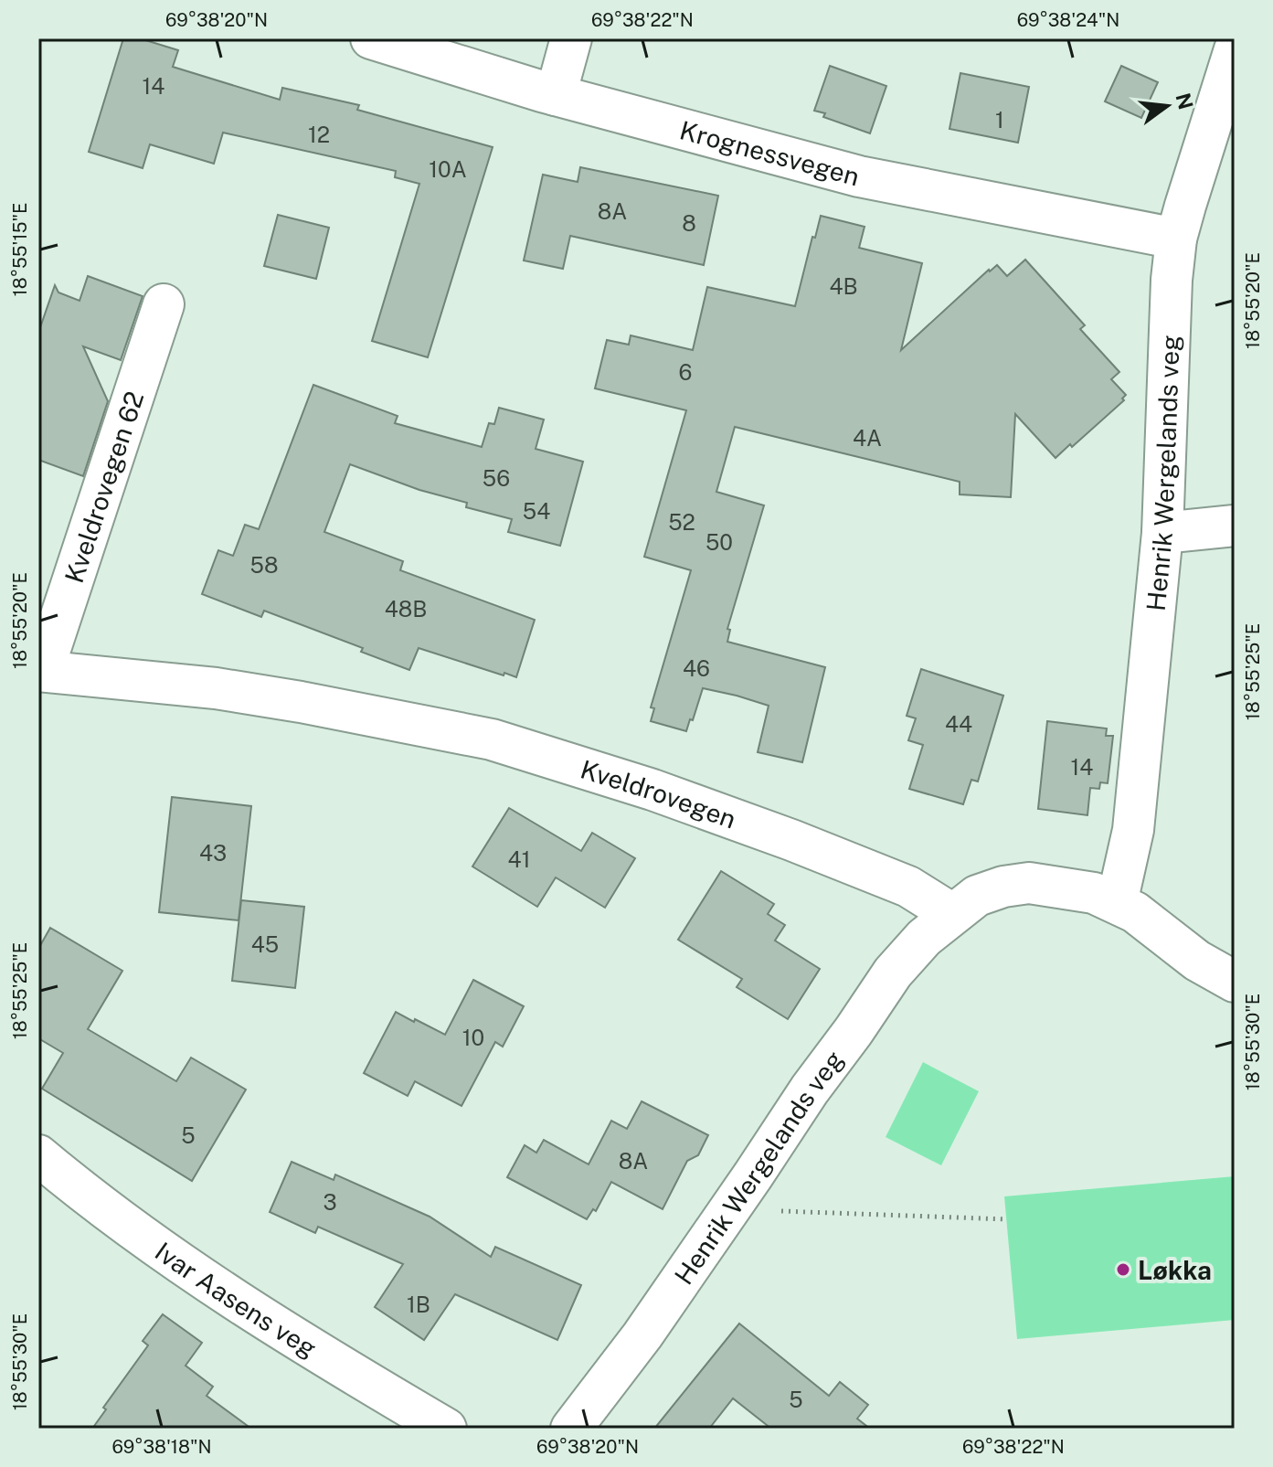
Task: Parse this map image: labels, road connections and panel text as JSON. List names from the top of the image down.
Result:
{
  "streets": {
    "street": [
      "Krognessvegen",
      "Henrik Wergelands veg",
      "Kveldrovegen 62",
      "Kveldrovegen",
      "Ivar Aasens veg"
    ]
  },
  "crossings": [
    ["Krognessvegen", "Henrik Wergelands veg"],
    ["Henrik Wergelands veg", "Kveldrovegen"],
    ["Kveldrovegen 62", "Kveldrovegen"]
  ],
  "places": ["Løkka"],
  "house_numbers": [
    "14",
    "1",
    "12",
    "10A",
    "8A",
    "8",
    "4B",
    "6",
    "4A",
    "56",
    "54",
    "52",
    "50",
    "58",
    "48B",
    "46",
    "44",
    "14",
    "43",
    "41",
    "45",
    "10",
    "5",
    "8A",
    "3",
    "1B",
    "5"
  ],
  "north": "right",
  "coordinates": [
    "69°38'20\"N",
    "69°38'22\"N",
    "69°38'24\"N",
    "18°55'15\"E",
    "18°55'20\"E",
    "18°55'25\"E",
    "18°55'30\"E",
    "69°38'18\"N"
  ]
}
